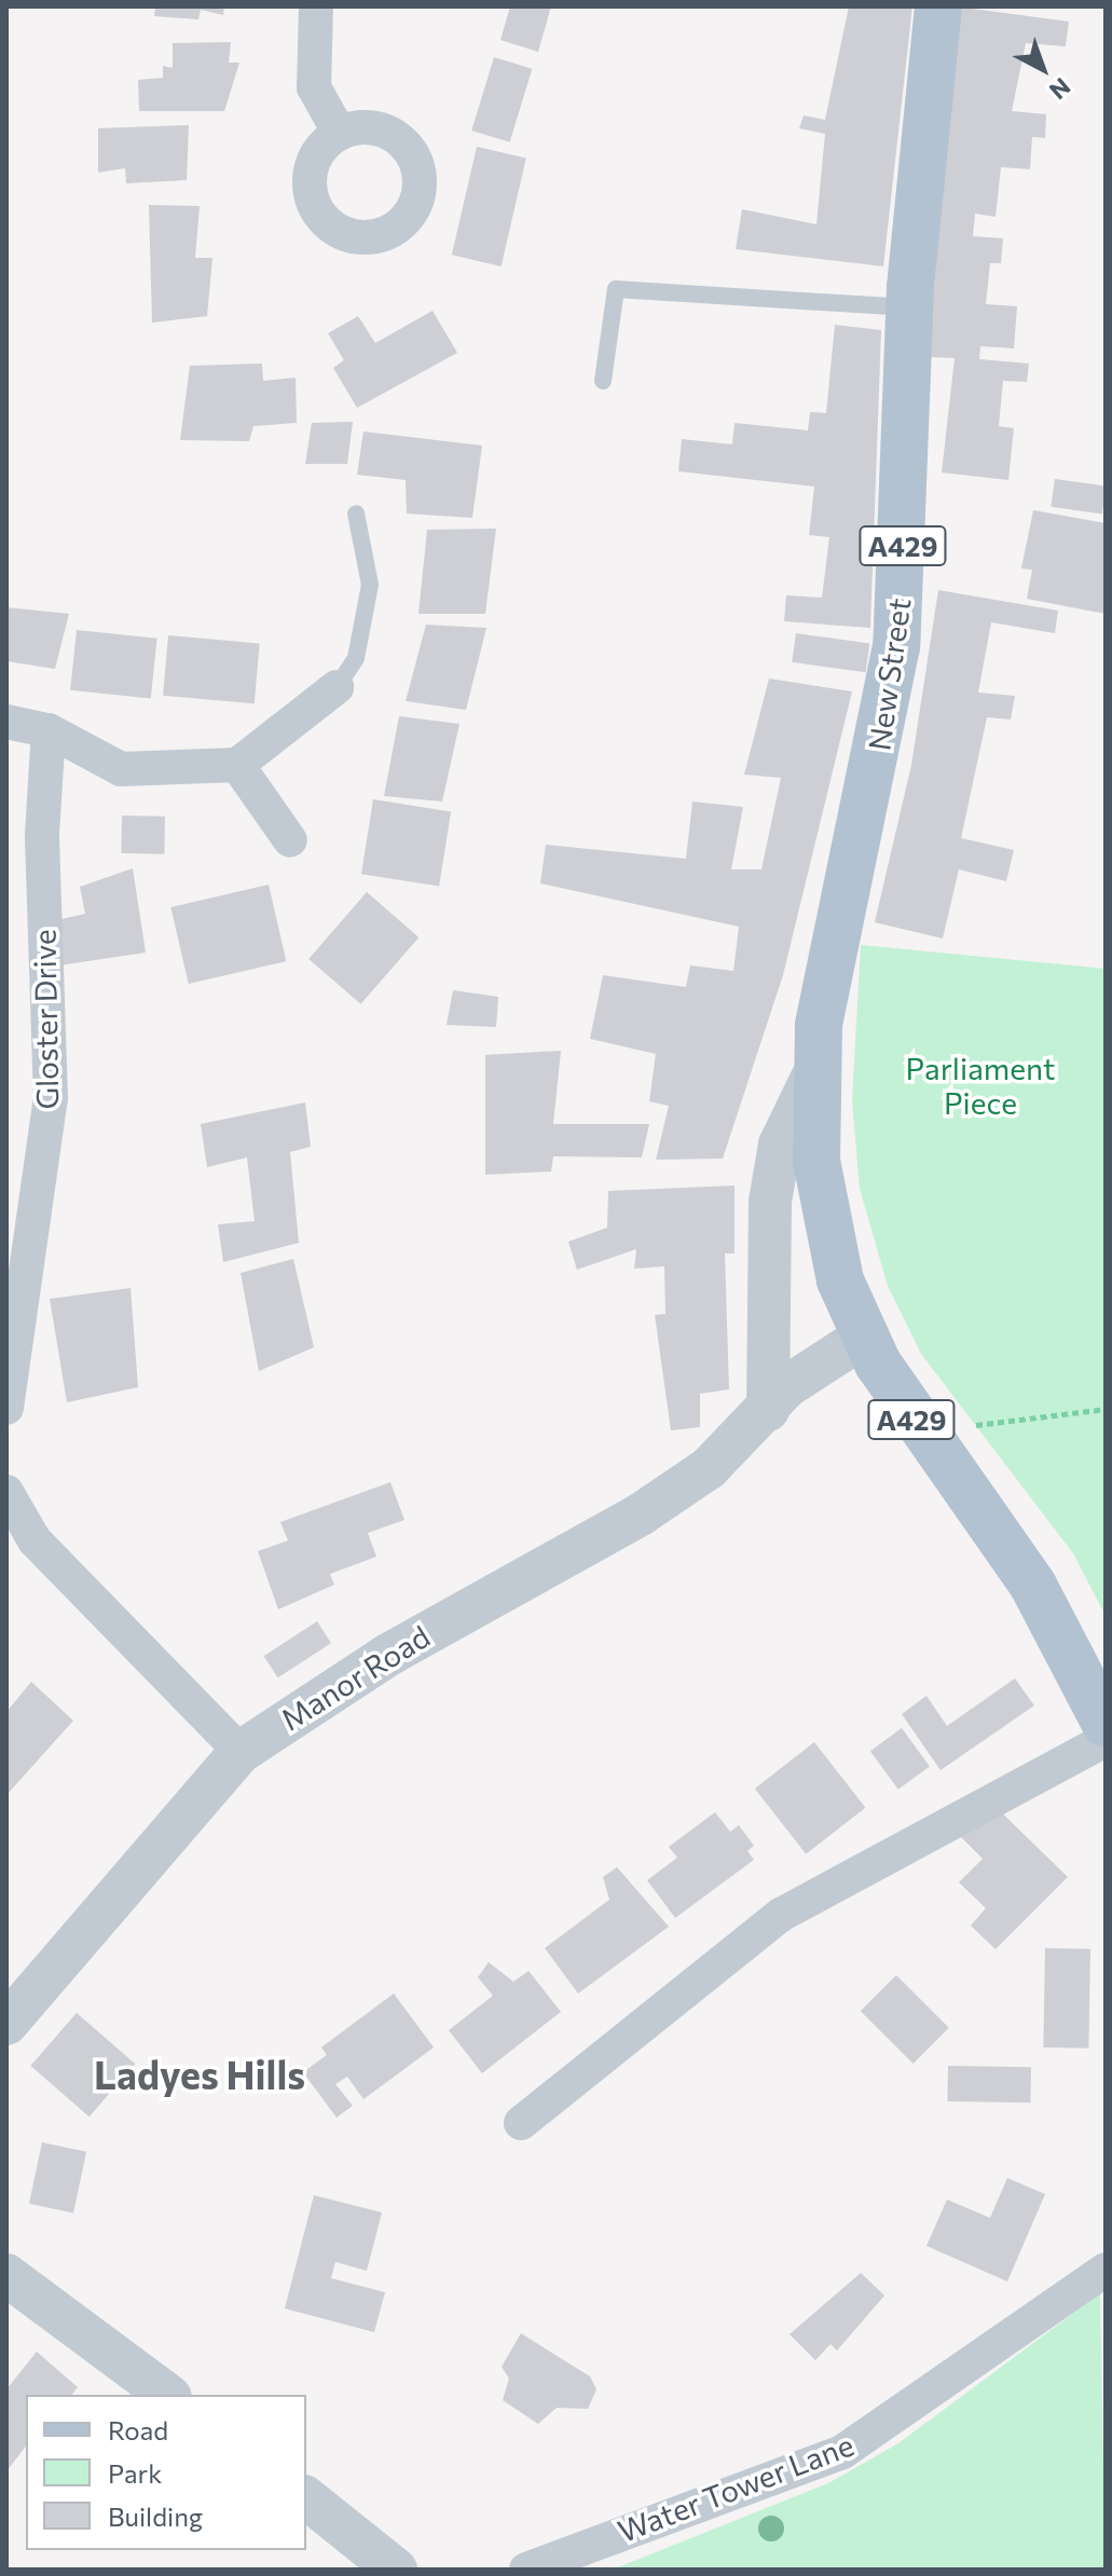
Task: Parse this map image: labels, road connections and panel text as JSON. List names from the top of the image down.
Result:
{
  "streets": {
    "main road": ["A429", "New Street"],
    "street": ["Gloster Drive", "Manor Road", "Water Tower Lane"]
  },
  "crossings": [
    ["A429", "New Street"],
    ["A429", "Manor Road"]
  ],
  "districts": ["Ladyes Hills"],
  "parks": ["Parliament Piece"],
  "legend": ["Road", "Park", "Building"],
  "north": "bottom right"
}
